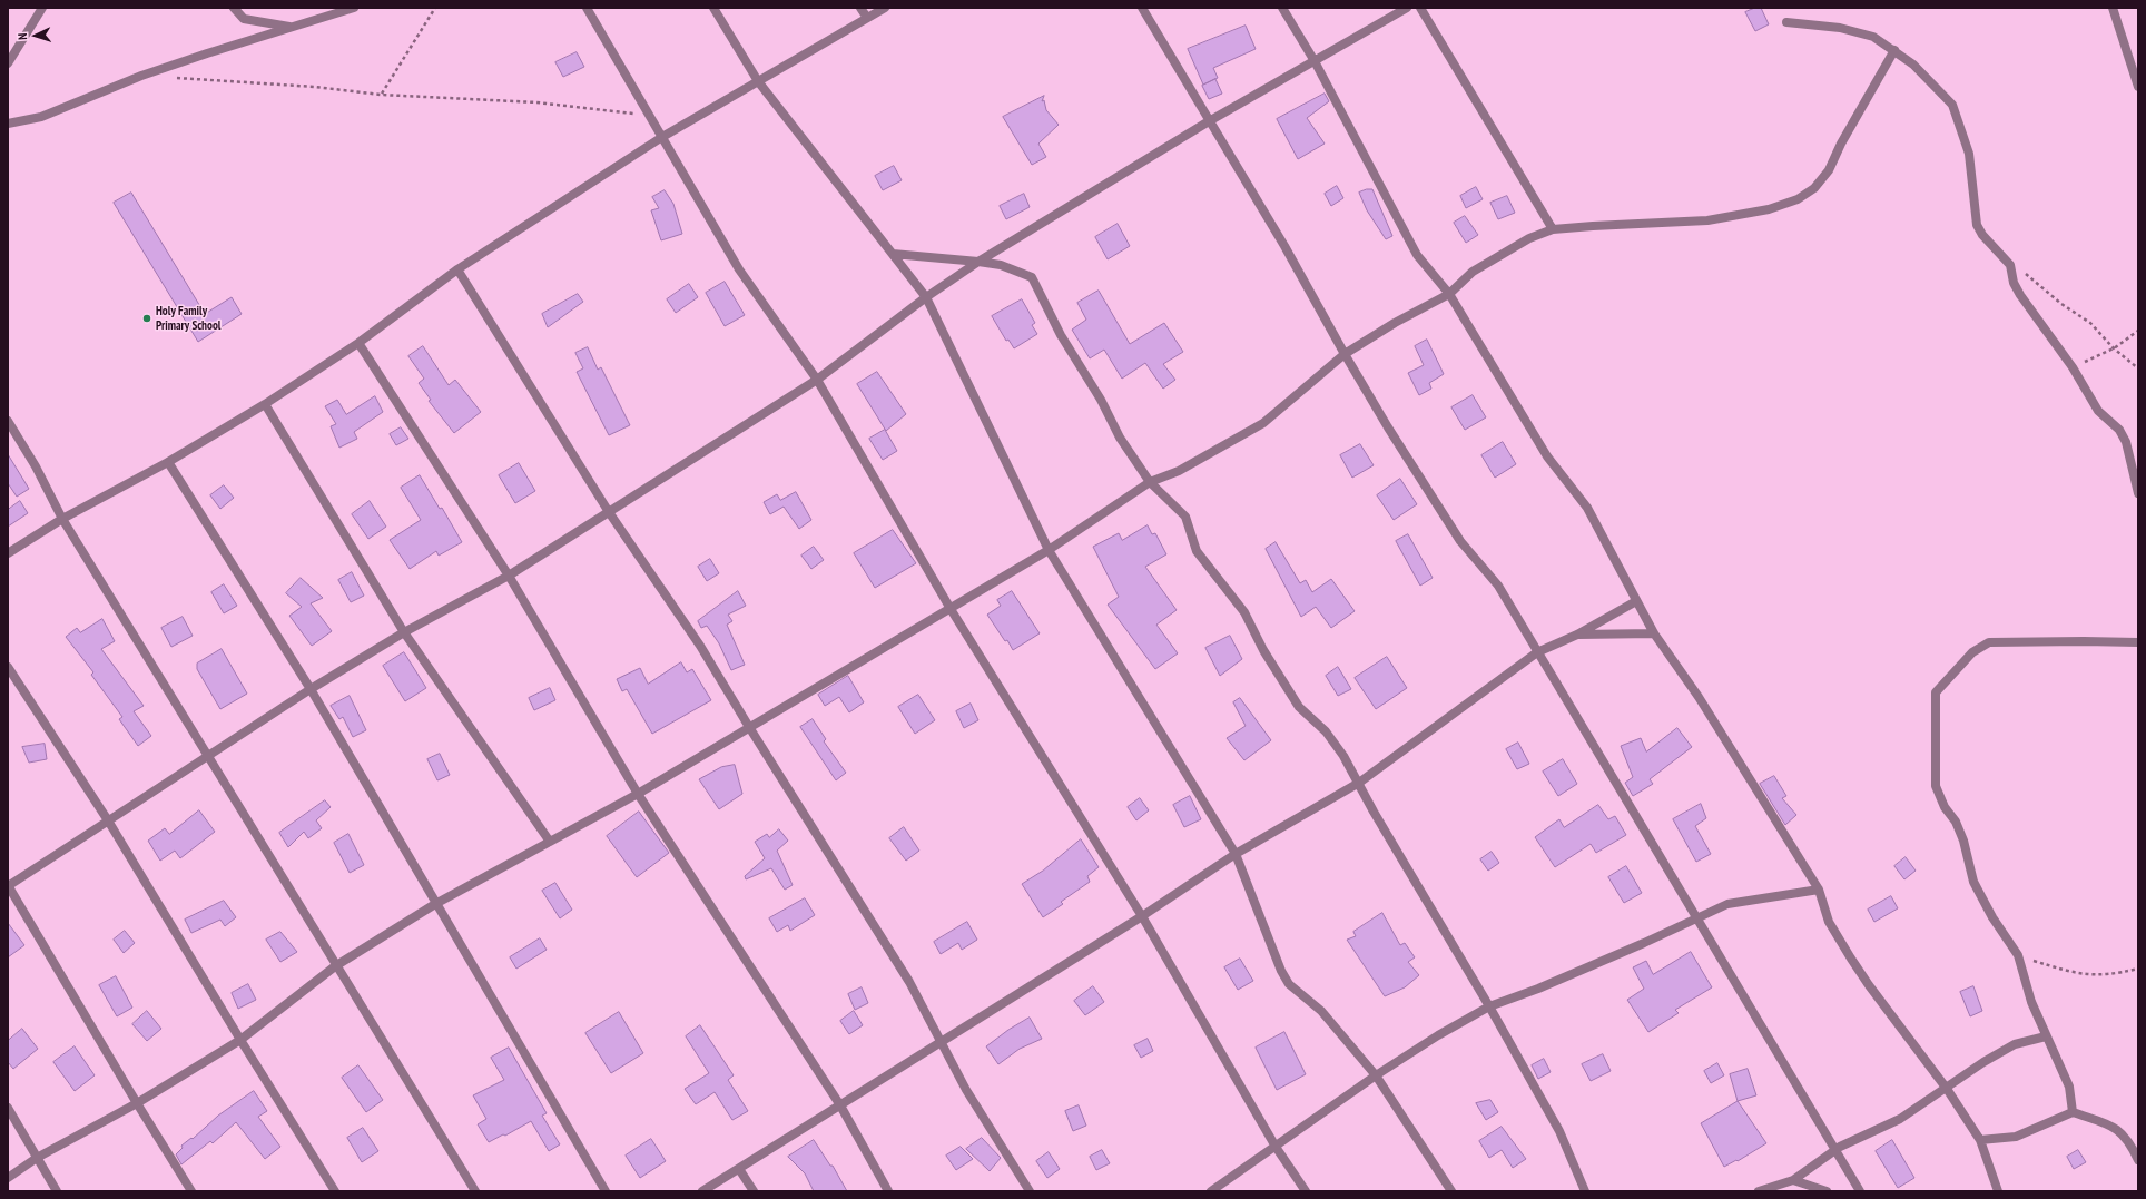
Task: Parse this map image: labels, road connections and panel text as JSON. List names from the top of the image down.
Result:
{
  "places": ["Holy Family Primary School"],
  "north": "left"
}
